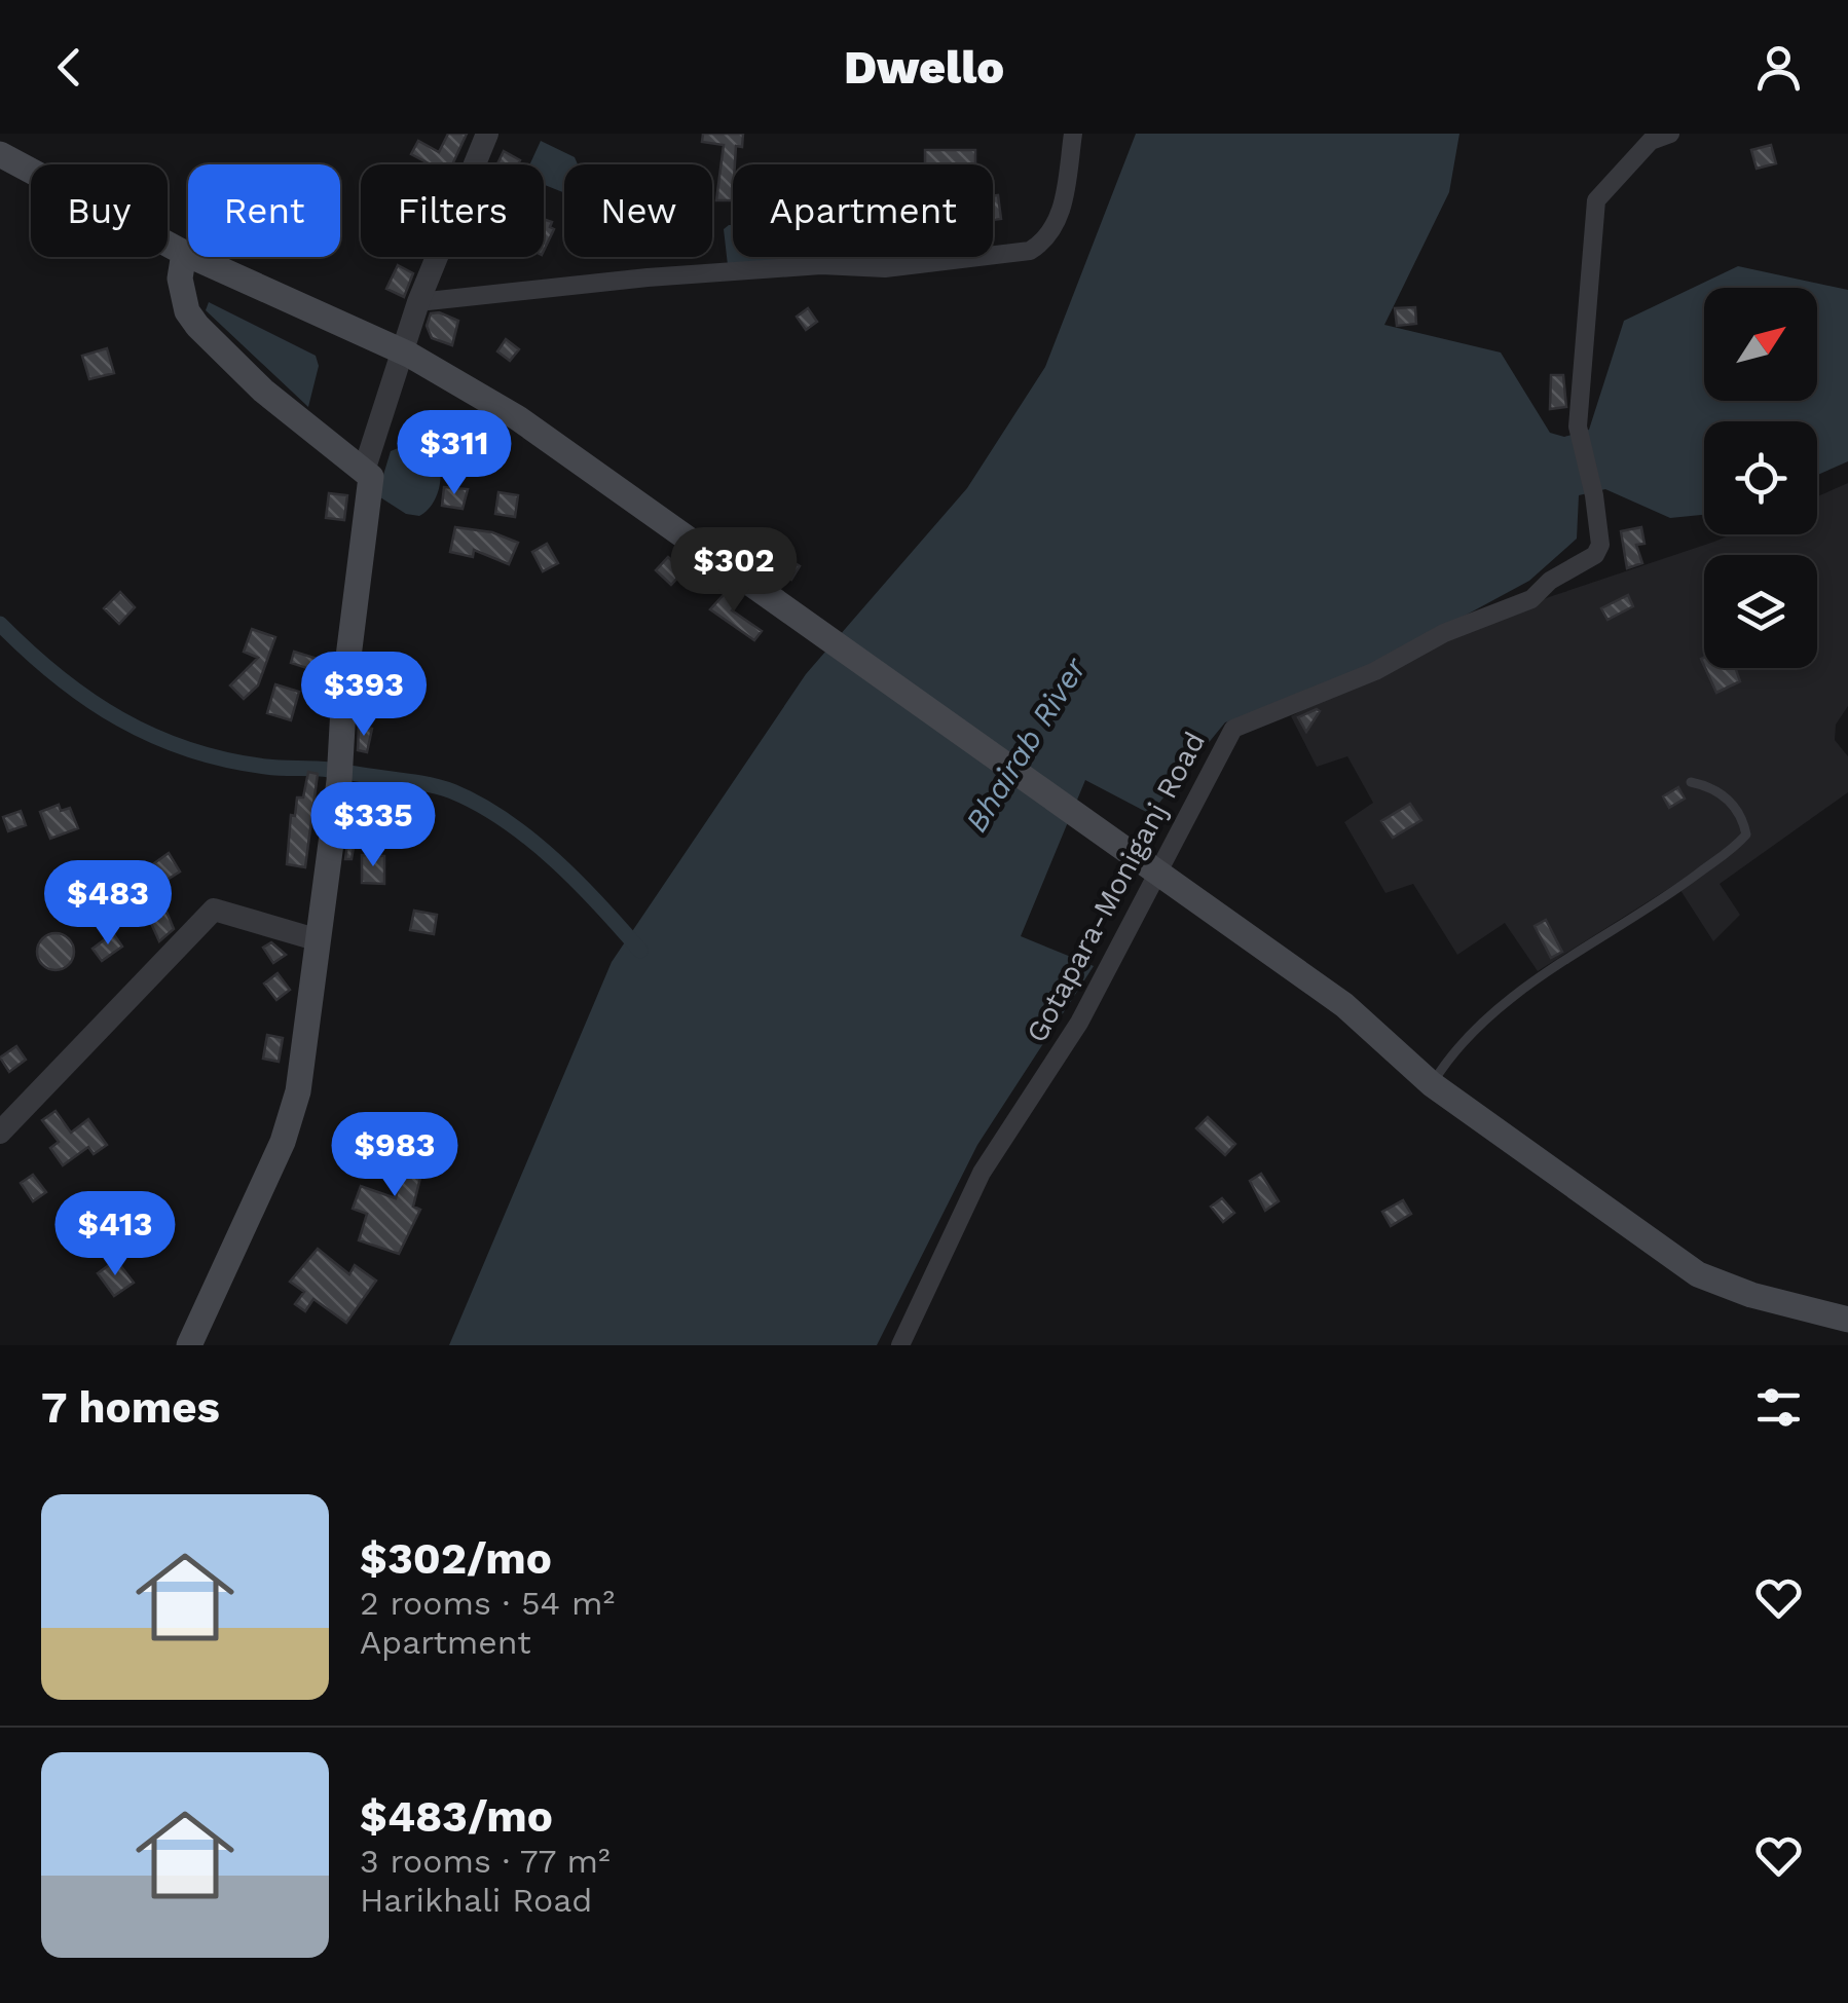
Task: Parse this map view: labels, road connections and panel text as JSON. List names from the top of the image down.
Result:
{
  "streets": {
    "street": ["Gotapara-Moniganj Road"]
  },
  "water": ["Bhairab River"],
  "north": "top right",
  "page": {
    "header": "Dwello",
    "chip": [
      "Buy",
      "Rent",
      "Filters",
      "New",
      "Apartment"
    ],
    "price": [
      "$311",
      "$302",
      "$393",
      "$335",
      "$483",
      "$983",
      "$413"
    ],
    "heading": "7 homes",
    "list": [
      {
        "name": "$302/mo",
        "note": "2 rooms · 54 m² · Apartment"
      },
      {
        "name": "$483/mo",
        "note": "3 rooms · 77 m² · Harikhali Road"
      }
    ]
  }
}
